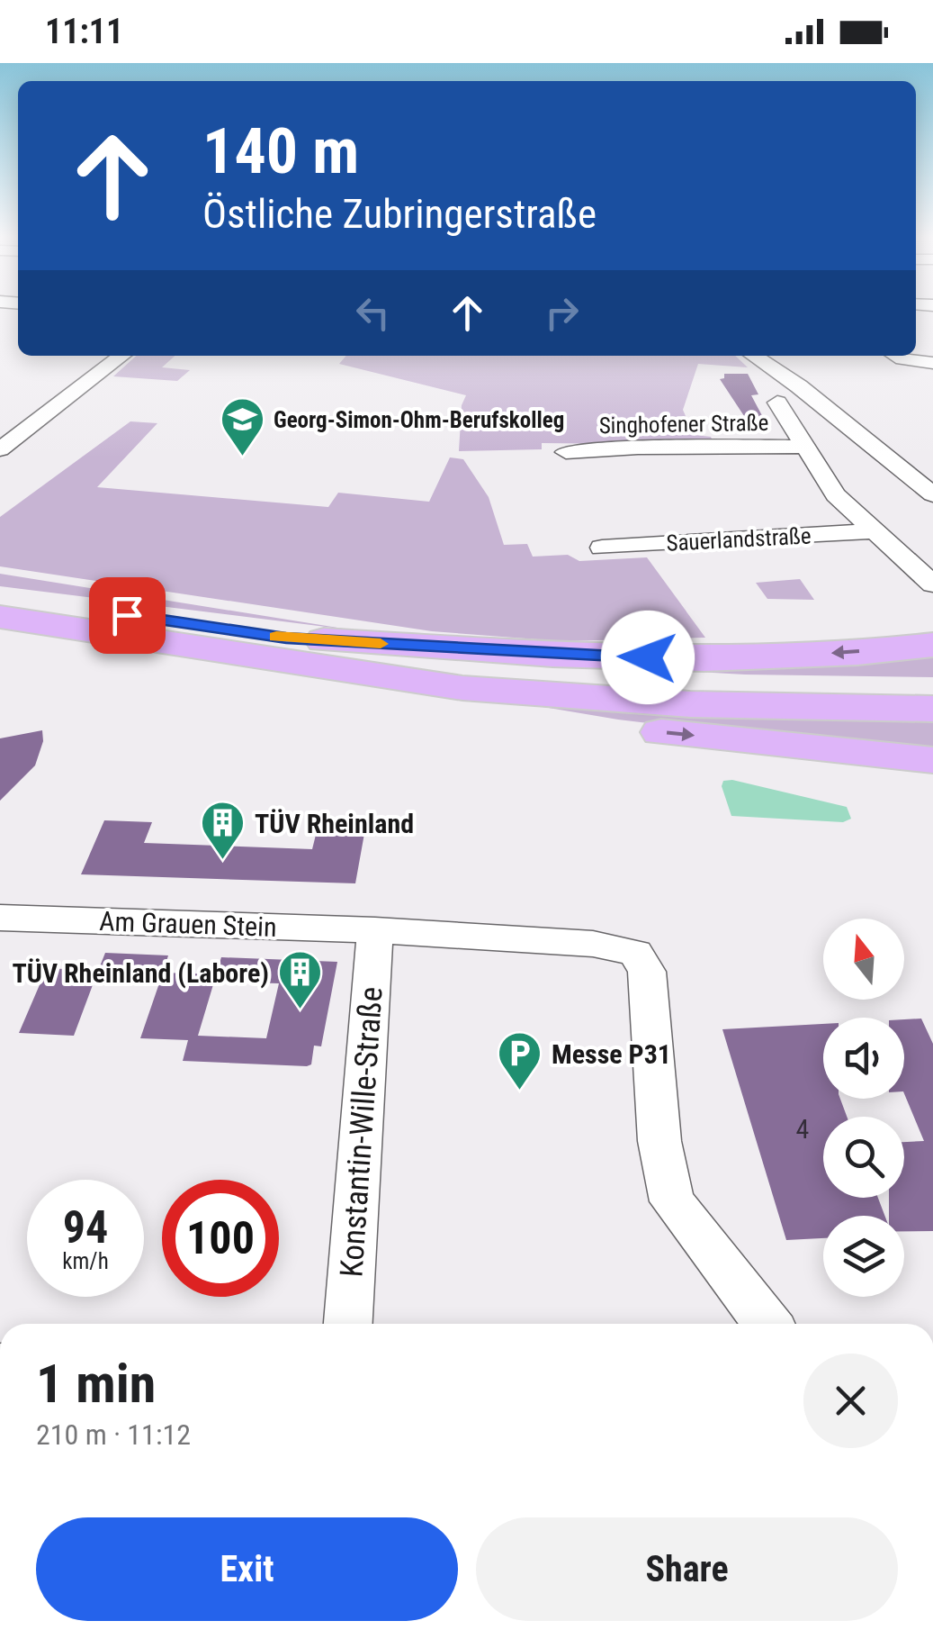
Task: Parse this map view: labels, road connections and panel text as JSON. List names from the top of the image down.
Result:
{
  "streets": {
    "street": [
      "Singhofener Straße",
      "Sauerlandstraße",
      "Am Grauen Stein",
      "Konstantin-Wille-Straße"
    ]
  },
  "crossings": [
    ["Am Grauen Stein", "Konstantin-Wille-Straße"]
  ],
  "places": {
    "school or university": ["Georg-Simon-Ohm-Berufskolleg"],
    "building": ["TÜV Rheinland", "TÜV Rheinland (Labore)"],
    "parking": ["Messe P31"]
  },
  "house_numbers": ["4"],
  "north": "top",
  "page": {
    "status": "11:11",
    "turn": ["140 m", "Östliche Zubringerstraße"],
    "speed": "94 km/h",
    "limit": "100",
    "heading": ["1 min", "210 m · 11:12"],
    "buttons": ["Exit", "Share"]
  }
}
